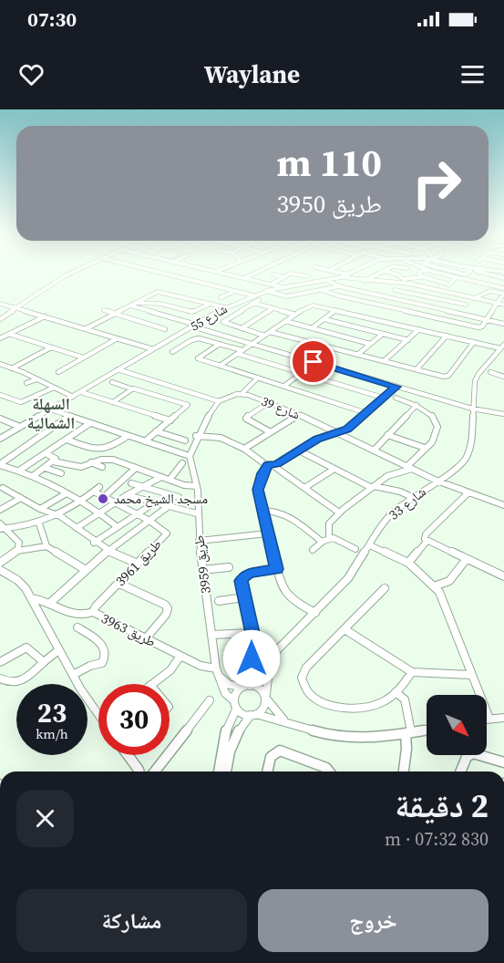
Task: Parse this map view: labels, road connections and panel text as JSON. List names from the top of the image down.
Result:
{
  "streets": {
    "street": [
      "شارع 55",
      "شارع 39",
      "شارع 33",
      "طريق 3961",
      "طريق 3959",
      "طريق 3963"
    ]
  },
  "crossings": [
    ["شارع 39", "شارع 33"],
    ["شارع 33", "طريق 3959"],
    ["طريق 3961", "طريق 3963"],
    ["طريق 3959", "طريق 3963"]
  ],
  "districts": ["السهلة الشمالية"],
  "places": ["مسجد الشيخ محمد"],
  "north": "bottom right",
  "page": {
    "status": "07:30",
    "header": "Waylane",
    "turn": ["110 m", "طريق 3950"],
    "speed": "23 km/h",
    "limit": "30",
    "heading": ["2 دقيقة", "830 m · 07:32"],
    "buttons": ["خروج", "مشاركة"]
  }
}
